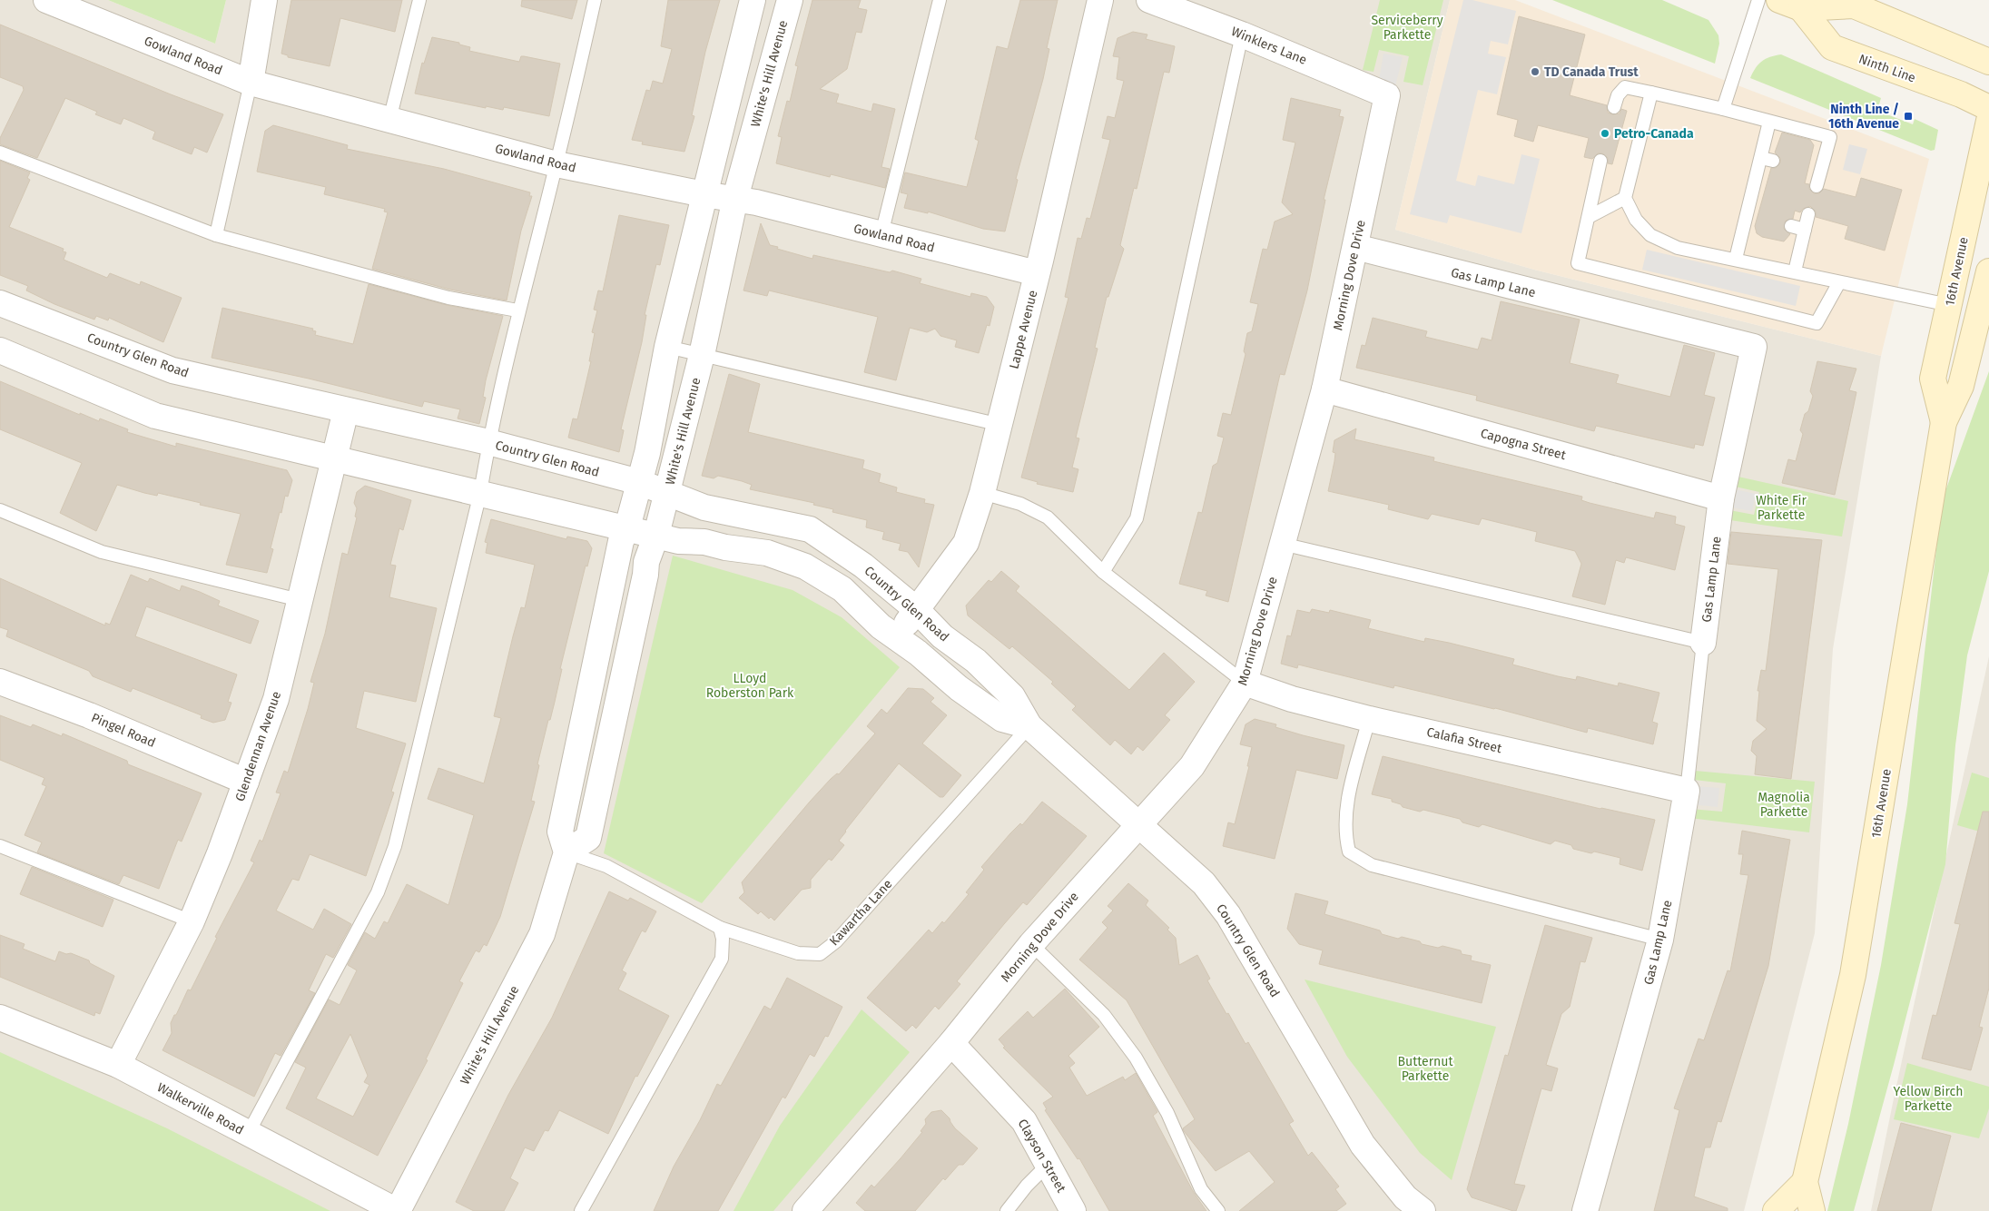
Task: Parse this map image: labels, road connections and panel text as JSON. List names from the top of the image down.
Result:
{
  "streets": {
    "main road": ["Ninth Line", "16th Avenue"],
    "street": [
      "Winklers Lane",
      "Gowland Road",
      "White's Hill Avenue",
      "Morning Dove Drive",
      "Gas Lamp Lane",
      "Lappe Avenue",
      "Country Glen Road",
      "Capogna Street",
      "Pingel Road",
      "Calafia Street",
      "Glendennan Avenue",
      "Walkerville Road",
      "Clayson Street"
    ],
    "lane": ["Kawartha Lane"]
  },
  "crossings": [
    ["Winklers Lane", "Morning Dove Drive"],
    ["Gowland Road", "White's Hill Avenue"],
    ["Gowland Road", "Lappe Avenue"],
    ["White's Hill Avenue", "Country Glen Road"],
    ["White's Hill Avenue", "Kawartha Lane"],
    ["White's Hill Avenue", "Walkerville Road"],
    ["Morning Dove Drive", "Gas Lamp Lane"],
    ["Morning Dove Drive", "Country Glen Road"],
    ["Morning Dove Drive", "Capogna Street"],
    ["Morning Dove Drive", "Calafia Street"],
    ["Morning Dove Drive", "Clayson Street"],
    ["Gas Lamp Lane", "Capogna Street"],
    ["Gas Lamp Lane", "Calafia Street"],
    ["Lappe Avenue", "Country Glen Road"],
    ["Country Glen Road", "Glendennan Avenue"],
    ["Country Glen Road", "Kawartha Lane"],
    ["Pingel Road", "Glendennan Avenue"],
    ["Glendennan Avenue", "Walkerville Road"]
  ],
  "parks": [
    "Serviceberry Parkette",
    "White Fir Parkette",
    "LLoyd Roberston Park",
    "Magnolia Parkette",
    "Butternut Parkette",
    "Yellow Birch Parkette"
  ],
  "places": {
    "other": ["TD Canada Trust", "Petro-Canada"],
    "transit": ["Ninth Line / 16th Avenue"]
  }
}
